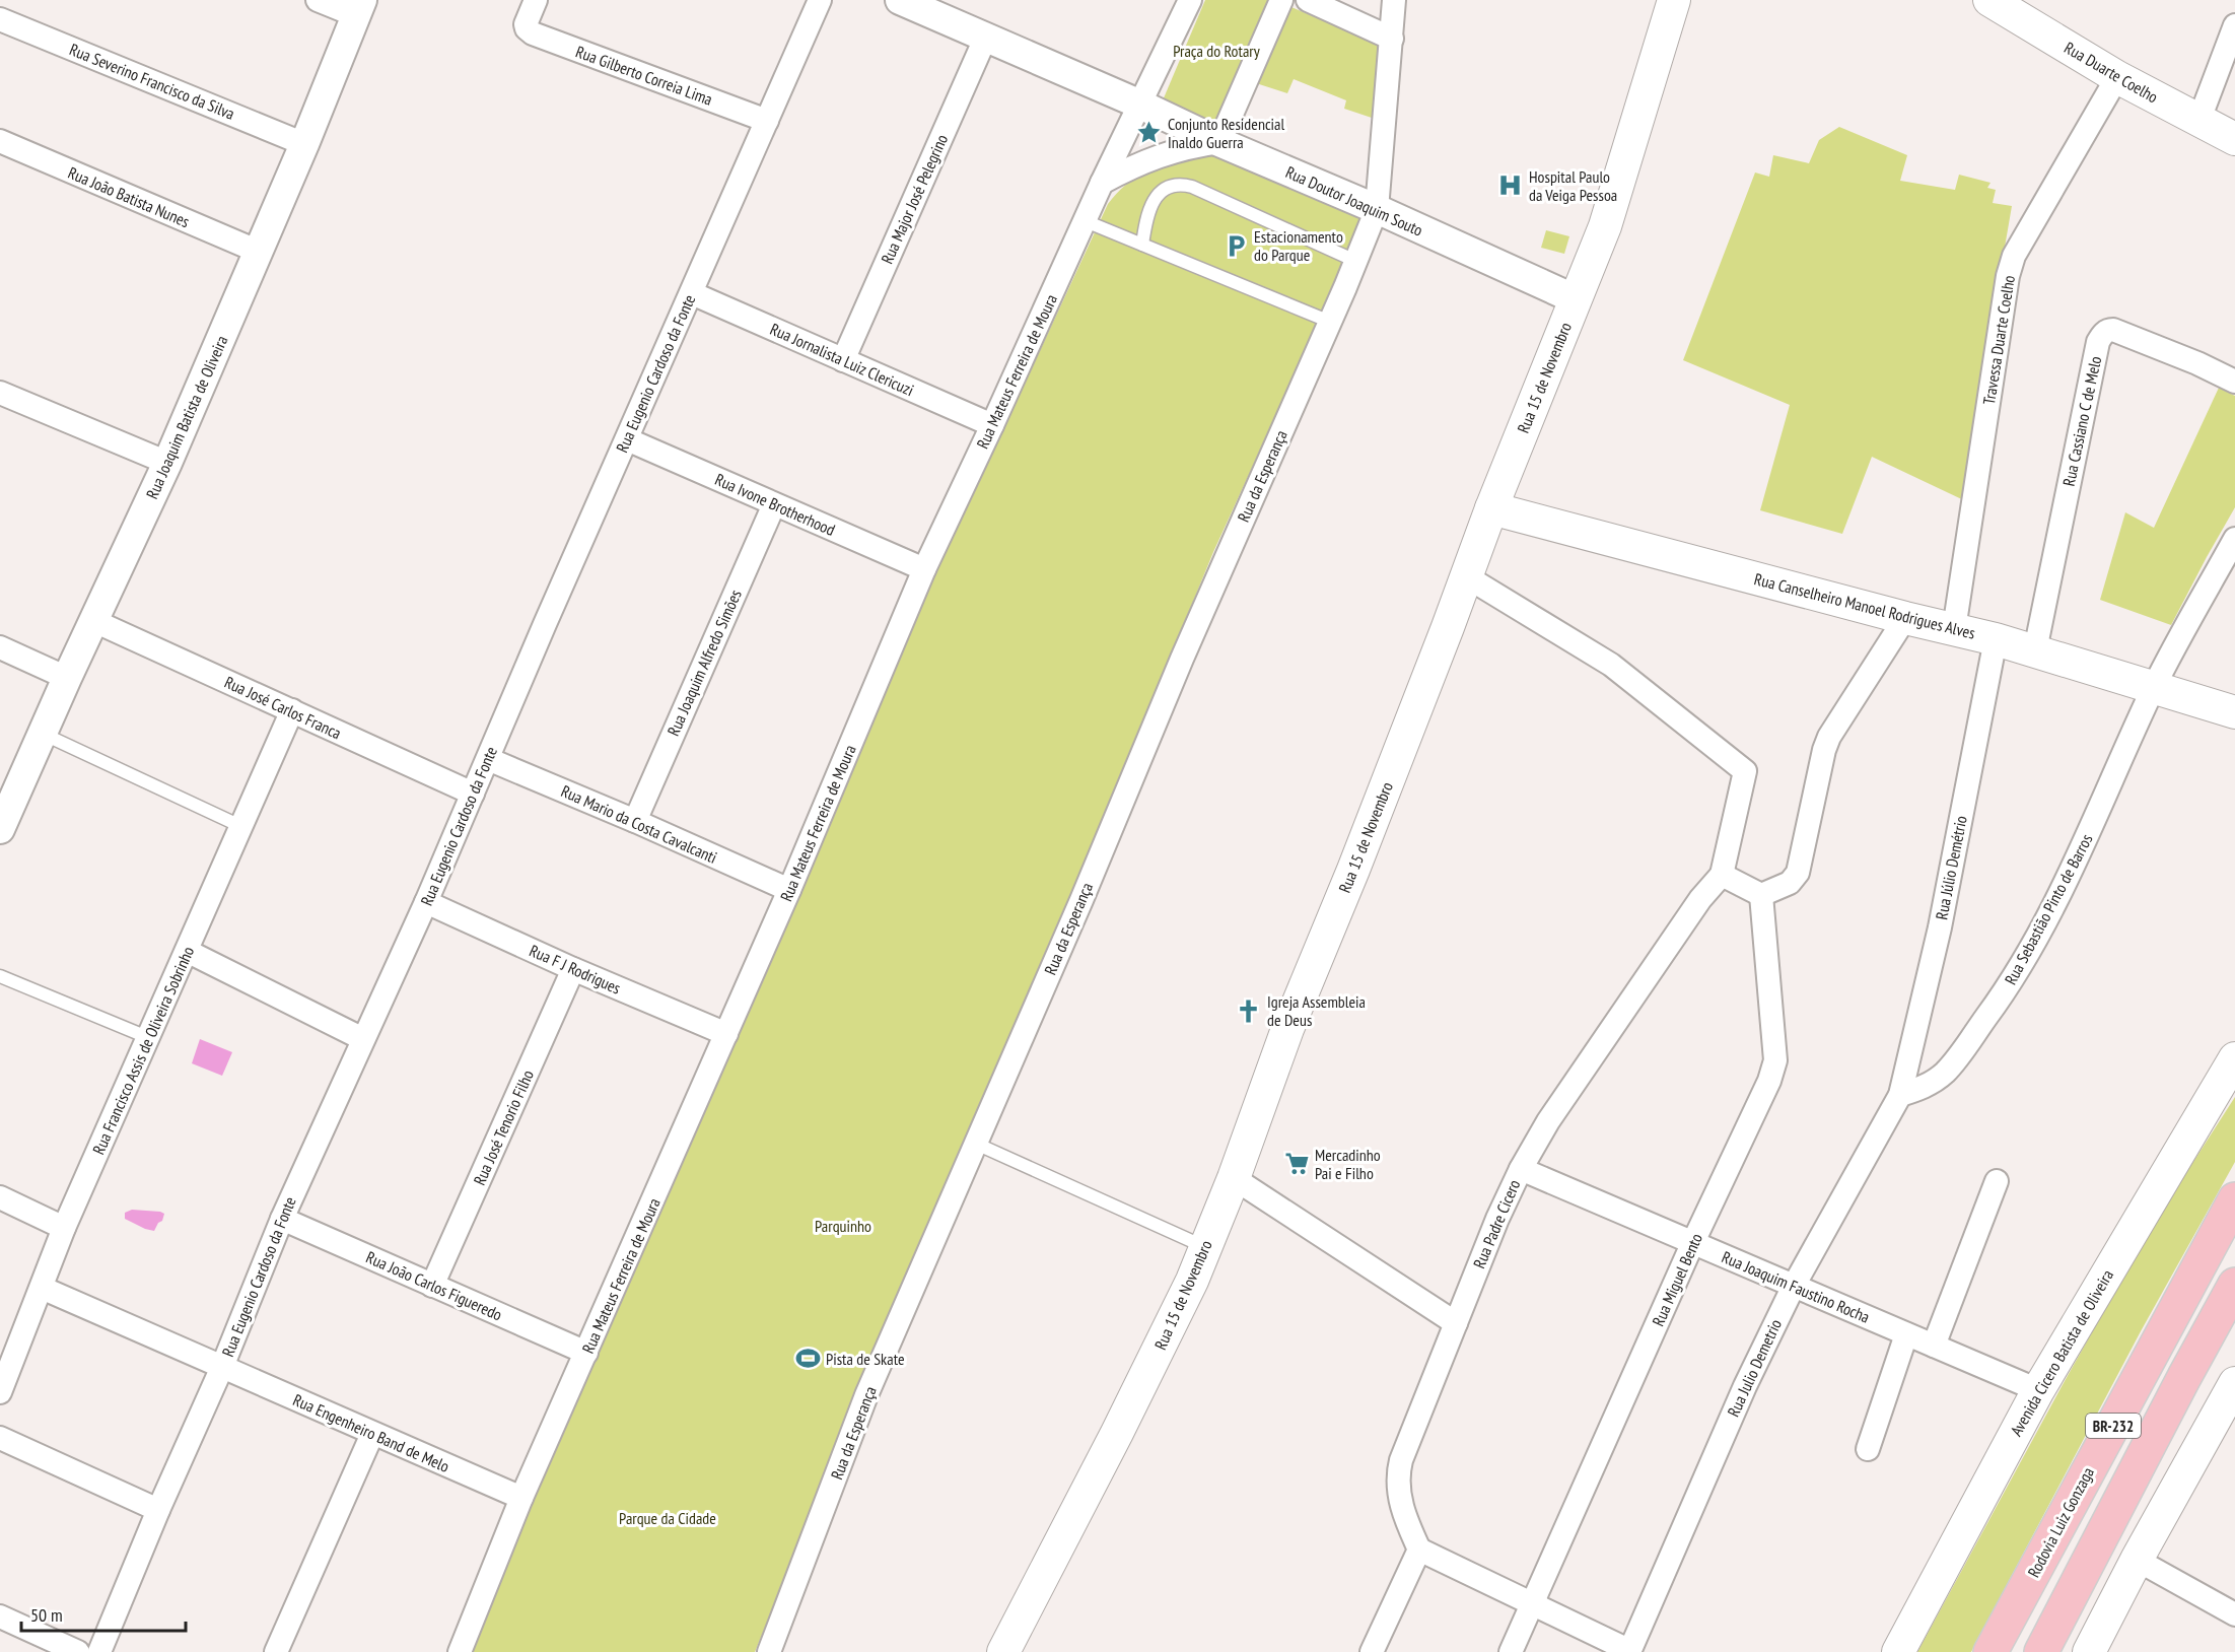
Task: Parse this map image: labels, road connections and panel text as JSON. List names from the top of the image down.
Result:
{
  "streets": {
    "highway": ["BR-232", "Rodovia Luiz Gonzaga"],
    "main road": [
      "Rua Duarte Coelho",
      "Rua 15 de Novembro",
      "Rua Canselheiro Manoel Rodrigues Alves",
      "Avenida Cicero Batista de Oliveira"
    ],
    "street": [
      "Rua Gilberto Correia Lima",
      "Rua Severino Francisco da Silva",
      "Rua João Batista Nunes",
      "Rua Major José Pelegrino",
      "Rua Doutor Joaquim Souto",
      "Travessa Duarte Coelho",
      "Rua Jornalista Luiz Clericuzi",
      "Rua Mateus Ferreira de Moura",
      "Rua Eugenio Cardoso da Fonte",
      "Rua Joaquim Batista de Oliveira",
      "Rua Cassiano C de Melo",
      "Rua da Esperança",
      "Rua Ivone Brotherhood",
      "Rua Joaquim Alfredo Simões",
      "Rua José Carlos Franca",
      "Rua Mario da Costa Cavalcanti",
      "Rua Júlio Demétrio",
      "Rua Sebastião Pinto de Barros",
      "Rua F J Rodrigues",
      "Rua Francisco Assis de Oliveira Sobrinho",
      "Rua José Tenorio Filho",
      "Rua Padre Cicero",
      "Rua Miguel Bento",
      "Rua João Carlos Figueredo",
      "Rua Joaquim Faustino Rocha",
      "Rua Julio Demetrio",
      "Rua Engenheiro Band de Melo"
    ]
  },
  "crossings": [
    ["Rua Duarte Coelho", "Travessa Duarte Coelho"],
    ["Rua Gilberto Correia Lima", "Rua Eugenio Cardoso da Fonte"],
    ["Rua Severino Francisco da Silva", "Rua Joaquim Batista de Oliveira"],
    ["Rua João Batista Nunes", "Rua Joaquim Batista de Oliveira"],
    ["Rua Major José Pelegrino", "Rua Doutor Joaquim Souto"],
    ["Rua Major José Pelegrino", "Rua Jornalista Luiz Clericuzi"],
    ["Rua Doutor Joaquim Souto", "Rua Mateus Ferreira de Moura"],
    ["Rua Doutor Joaquim Souto", "Rua 15 de Novembro"],
    ["Rua Doutor Joaquim Souto", "Rua da Esperança"],
    ["Travessa Duarte Coelho", "Rua Canselheiro Manoel Rodrigues Alves"],
    ["Rua Jornalista Luiz Clericuzi", "Rua Mateus Ferreira de Moura"],
    ["Rua Jornalista Luiz Clericuzi", "Rua Eugenio Cardoso da Fonte"],
    ["Rua Mateus Ferreira de Moura", "Rua Ivone Brotherhood"],
    ["Rua Mateus Ferreira de Moura", "Rua Mario da Costa Cavalcanti"],
    ["Rua Mateus Ferreira de Moura", "Rua F J Rodrigues"],
    ["Rua Mateus Ferreira de Moura", "Rua João Carlos Figueredo"],
    ["Rua Mateus Ferreira de Moura", "Rua Engenheiro Band de Melo"],
    ["Rua Eugenio Cardoso da Fonte", "Rua Ivone Brotherhood"],
    ["Rua Eugenio Cardoso da Fonte", "Rua José Carlos Franca"],
    ["Rua Eugenio Cardoso da Fonte", "Rua Mario da Costa Cavalcanti"],
    ["Rua Eugenio Cardoso da Fonte", "Rua F J Rodrigues"],
    ["Rua Eugenio Cardoso da Fonte", "Rua João Carlos Figueredo"],
    ["Rua Eugenio Cardoso da Fonte", "Rua Engenheiro Band de Melo"],
    ["Rua 15 de Novembro", "Rua Canselheiro Manoel Rodrigues Alves"],
    ["Rua Joaquim Batista de Oliveira", "Rua José Carlos Franca"],
    ["Rua Cassiano C de Melo", "Rua Canselheiro Manoel Rodrigues Alves"],
    ["Rua Ivone Brotherhood", "Rua Joaquim Alfredo Simões"],
    ["Rua Canselheiro Manoel Rodrigues Alves", "Rua Júlio Demétrio"],
    ["Rua Canselheiro Manoel Rodrigues Alves", "Rua Sebastião Pinto de Barros"],
    ["Rua Joaquim Alfredo Simões", "Rua Mario da Costa Cavalcanti"],
    ["Rua José Carlos Franca", "Rua Francisco Assis de Oliveira Sobrinho"],
    ["Rua Júlio Demétrio", "Rua Sebastião Pinto de Barros"],
    ["Rua Júlio Demétrio", "Rua Julio Demetrio"],
    ["Rua Sebastião Pinto de Barros", "Rua Julio Demetrio"],
    ["Rua F J Rodrigues", "Rua José Tenorio Filho"],
    ["Rua Francisco Assis de Oliveira Sobrinho", "Rua Engenheiro Band de Melo"],
    ["Rua José Tenorio Filho", "Rua João Carlos Figueredo"],
    ["Rua Padre Cicero", "Rua Joaquim Faustino Rocha"],
    ["Rua Miguel Bento", "Rua Joaquim Faustino Rocha"],
    ["Rua Joaquim Faustino Rocha", "Avenida Cicero Batista de Oliveira"],
    ["Rua Joaquim Faustino Rocha", "Rua Julio Demetrio"]
  ],
  "parks": ["Praça do Rotary", "Parquinho", "Parque da Cidade"],
  "places": {
    "place": ["Conjunto Residencial Inaldo Guerra"],
    "hospital": ["Hospital Paulo da Veiga Pessoa"],
    "parking": ["Estacionamento do Parque"],
    "church": ["Igreja Assembleia de Deus"],
    "supermarket": ["Mercadinho Pai e Filho"],
    "sports": ["Pista de Skate"]
  },
  "scale_bar": "50 m"
}
